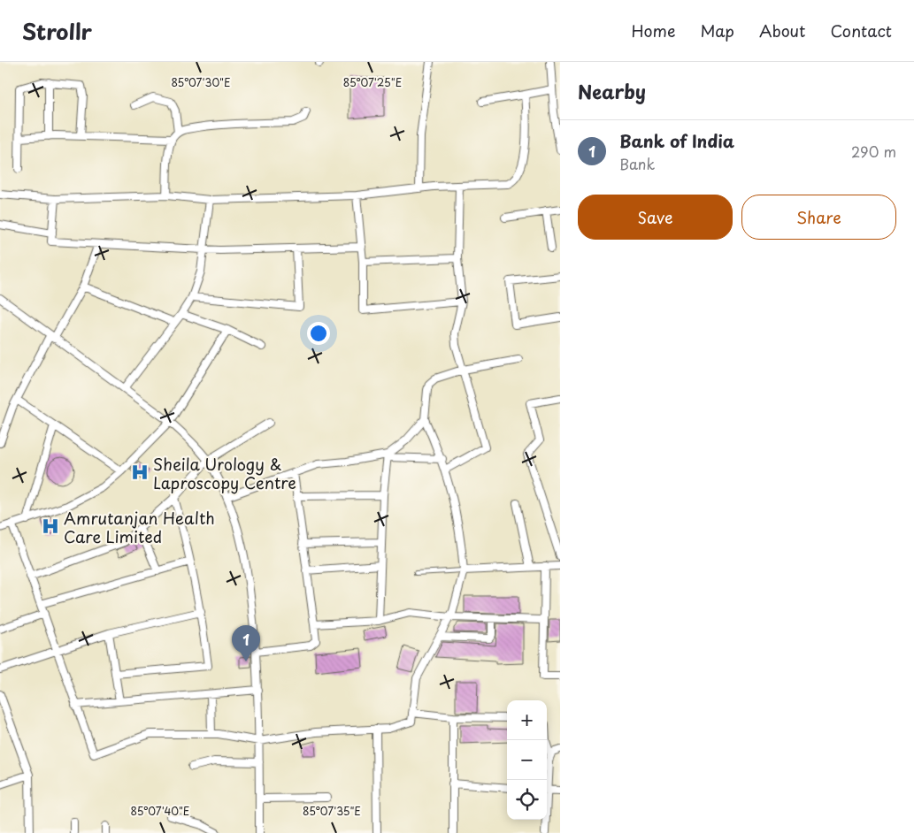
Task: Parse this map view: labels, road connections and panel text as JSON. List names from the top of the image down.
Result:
{
  "places": {
    "hospital": ["Sheila Urology & Laproscopy Centre", "Amrutanjan Health Care Limited"]
  },
  "page": {
    "header": "Strollr",
    "nav": [
      "Home",
      "Map",
      "About",
      "Contact"
    ],
    "heading": "Nearby",
    "list": [
      {
        "mark": "1",
        "name": "Bank of India",
        "note": "Bank",
        "value": "290 m"
      }
    ],
    "buttons": ["Save", "Share"],
    "pins": "1",
    "map_buttons": ["+", "−"]
  },
  "coordinates": [
    "85°07'30\"E",
    "85°07'25\"E",
    "85°07'40\"E",
    "85°07'35\"E"
  ]
}
